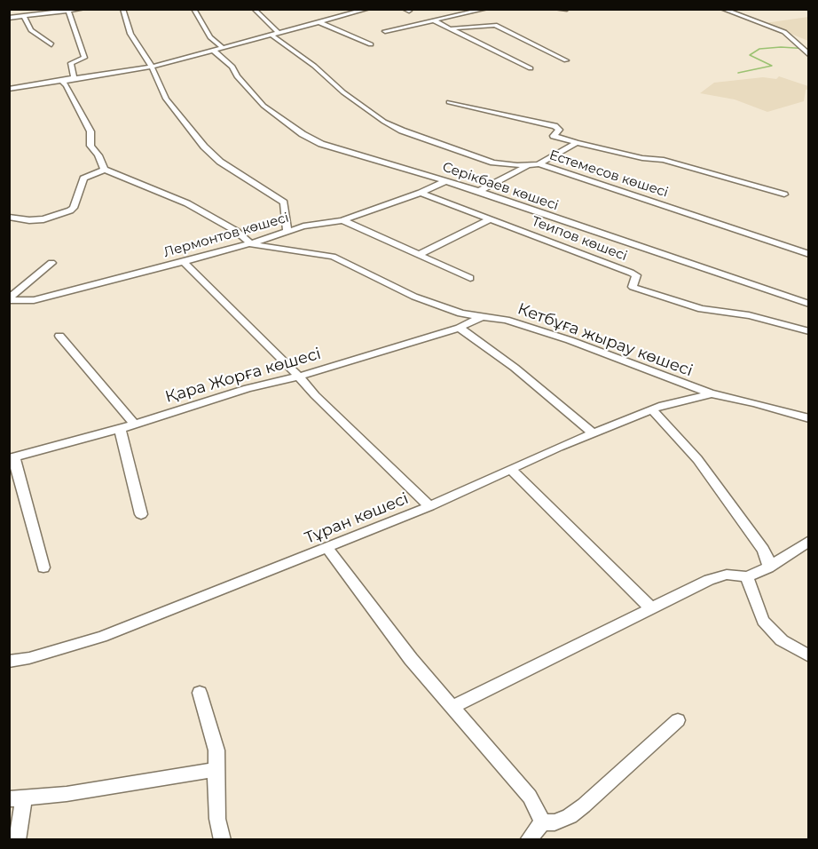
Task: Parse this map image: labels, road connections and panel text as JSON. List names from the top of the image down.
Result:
{
  "streets": {
    "street": [
      "Естемесов көшесі",
      "Серікбаев көшесі",
      "Лермонтов көшесі",
      "Теипов көшесі",
      "Кетбұға жырау көшесі",
      "Қара Жорға көшесі",
      "Тұран көшесі"
    ]
  },
  "crossings": [
    ["Серікбаев көшесі", "Лермонтов көшесі"],
    ["Лермонтов көшесі", "Теипов көшесі"],
    ["Лермонтов көшесі", "Кетбұға жырау көшесі"],
    ["Кетбұға жырау көшесі", "Қара Жорға көшесі"],
    ["Кетбұға жырау көшесі", "Тұран көшесі"]
  ]
}
